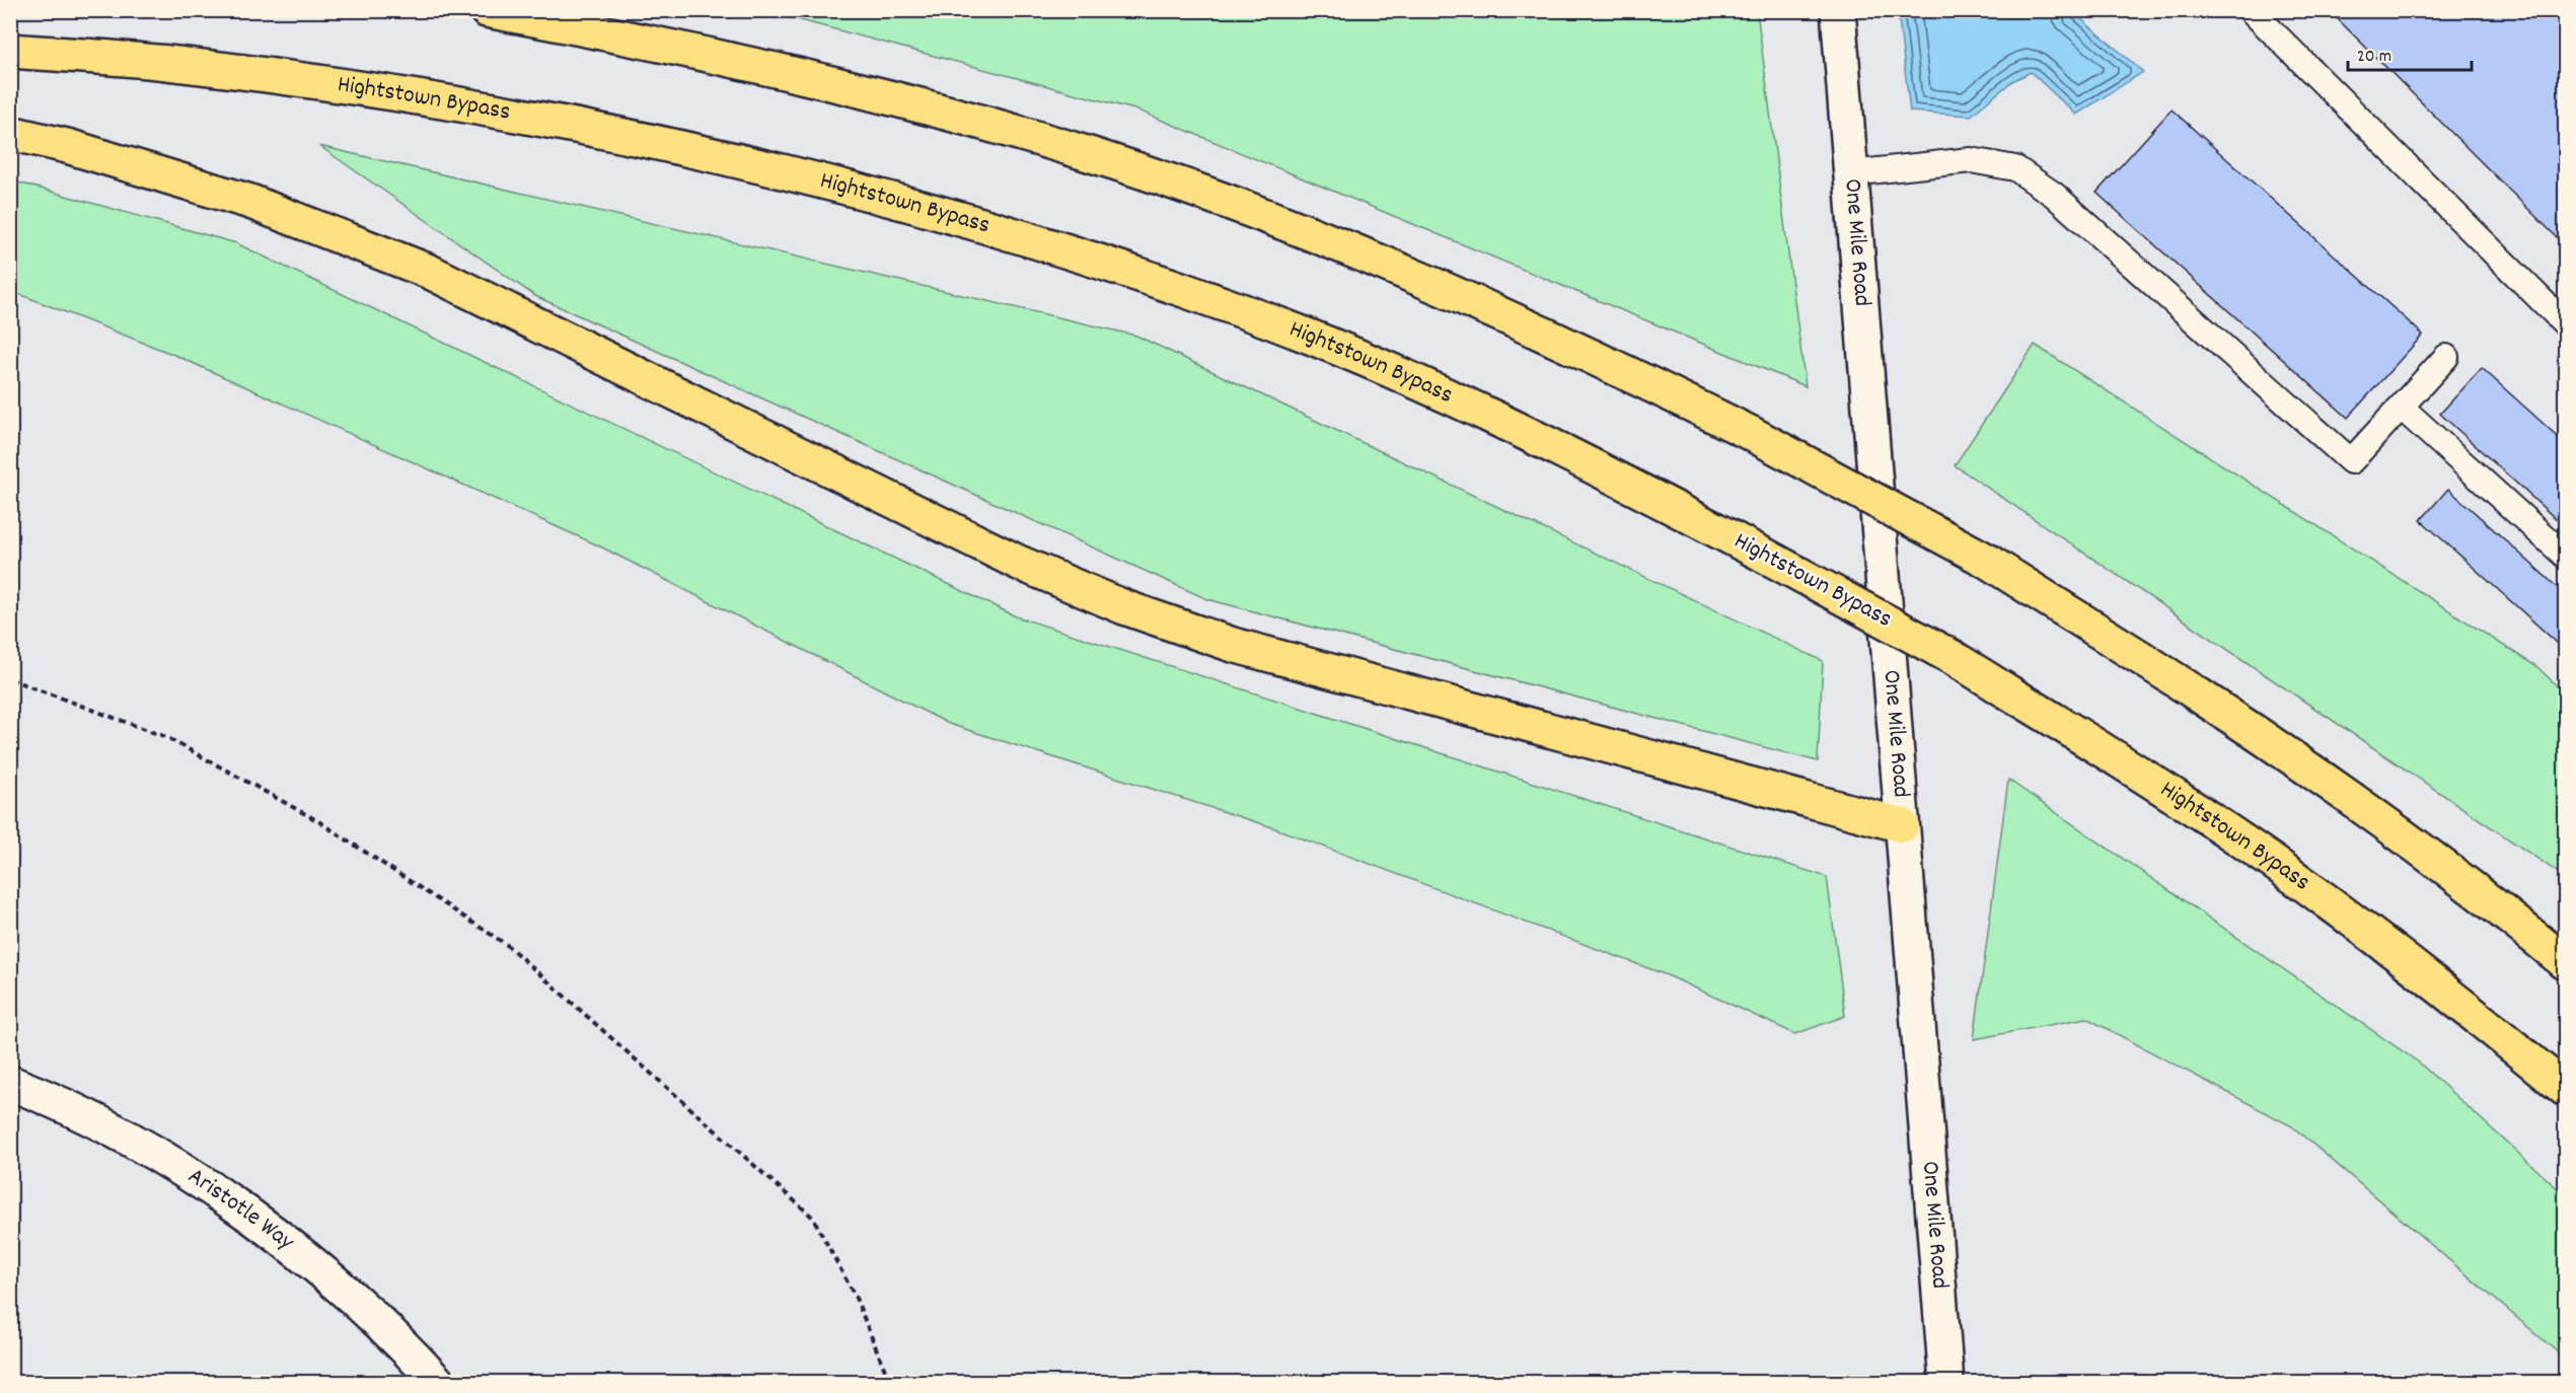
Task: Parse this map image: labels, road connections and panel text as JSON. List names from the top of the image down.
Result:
{
  "streets": {
    "highway": ["Hightstown Bypass"],
    "street": ["One Mile Road", "Aristotle Way"]
  },
  "scale_bar": "20 m"
}
